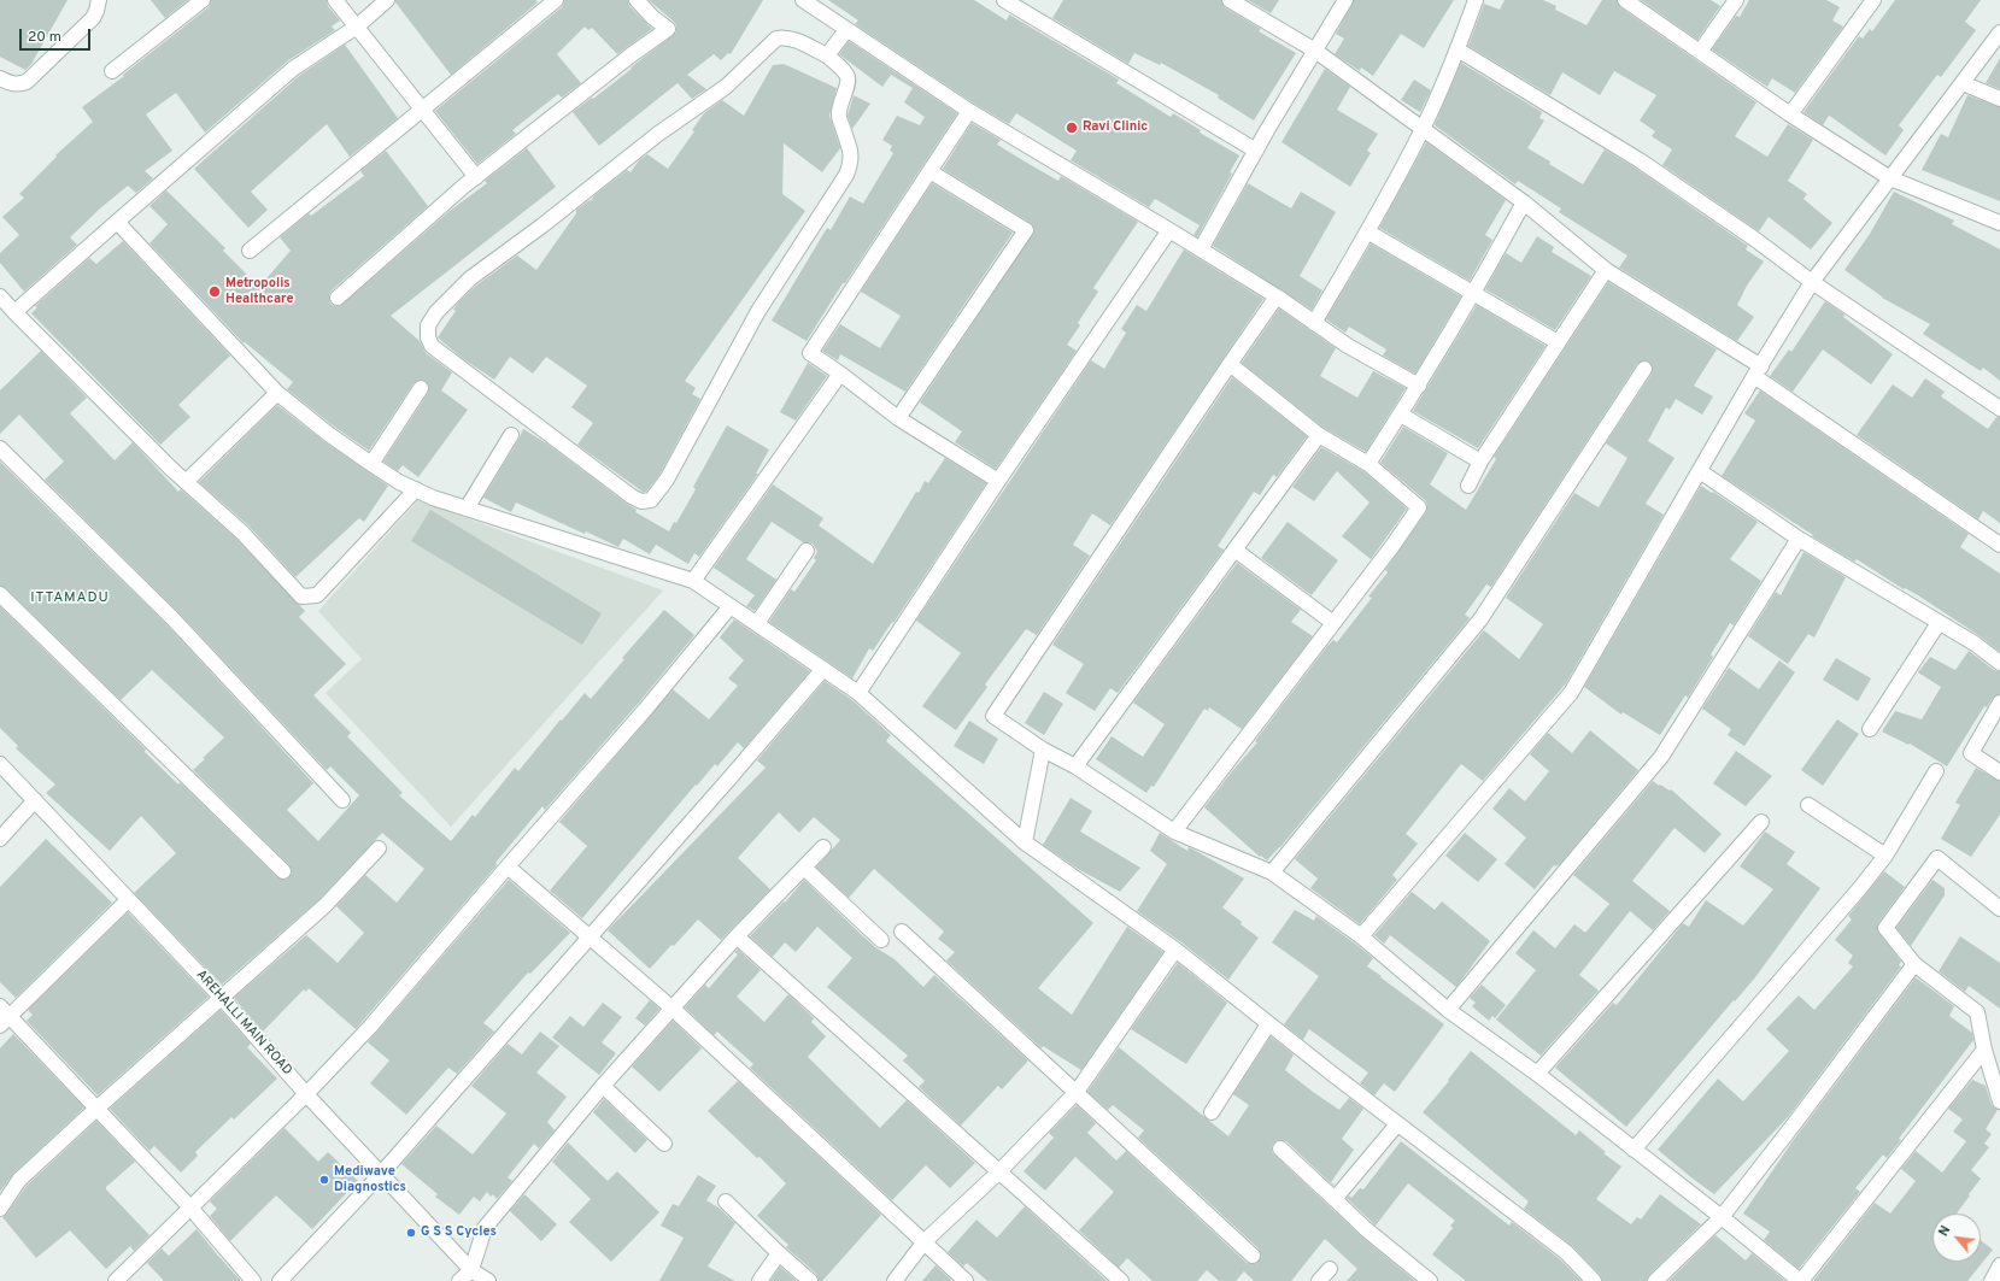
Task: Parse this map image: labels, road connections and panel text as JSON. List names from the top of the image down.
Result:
{
  "streets": {
    "street": ["AREHALLI MAIN ROAD"]
  },
  "districts": ["ITTAMADU"],
  "places": [
    "Ravi Clinic",
    "Metropolis Healthcare",
    "Mediwave Diagnostics",
    "G S S Cycles"
  ],
  "scale_bar": "20 m",
  "north": "top left"
}
